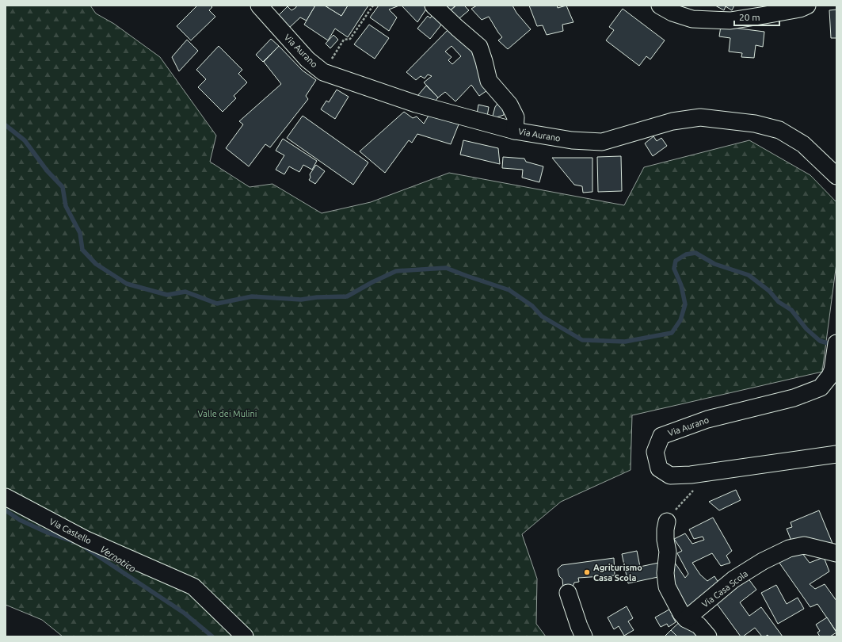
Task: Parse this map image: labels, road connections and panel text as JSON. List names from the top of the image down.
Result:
{
  "streets": {
    "street": ["Via Aurano", "Via Castello", "Via Casa Scola"]
  },
  "water": ["Vernotico"],
  "parks": ["Valle dei Mulini"],
  "places": ["Agriturismo Casa Scola"],
  "scale_bar": "20 m"
}
